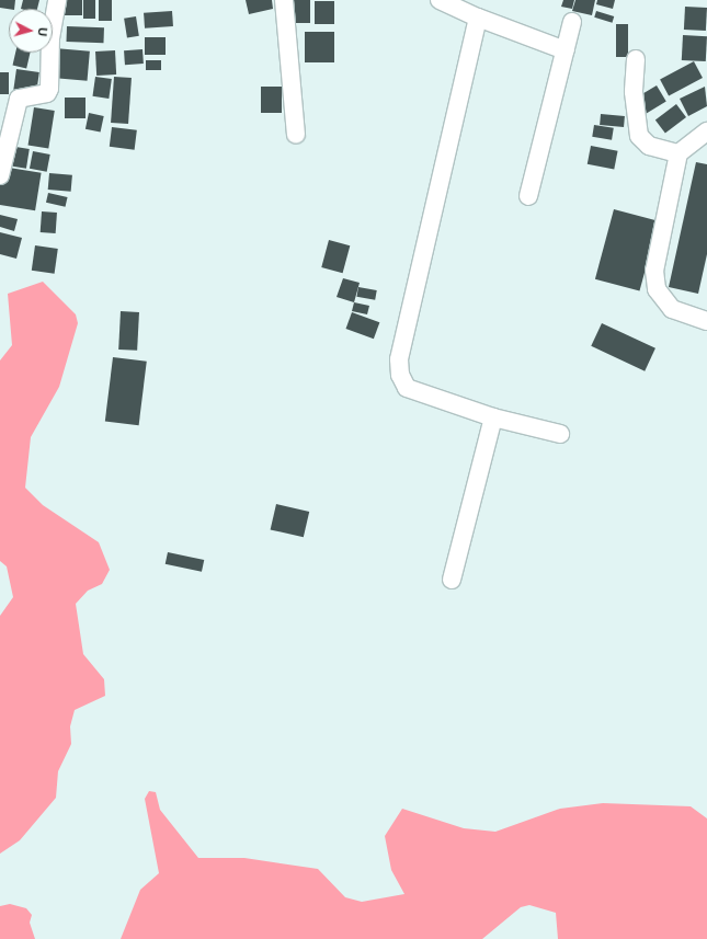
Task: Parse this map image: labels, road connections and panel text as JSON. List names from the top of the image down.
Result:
{
  "north": "right"
}
